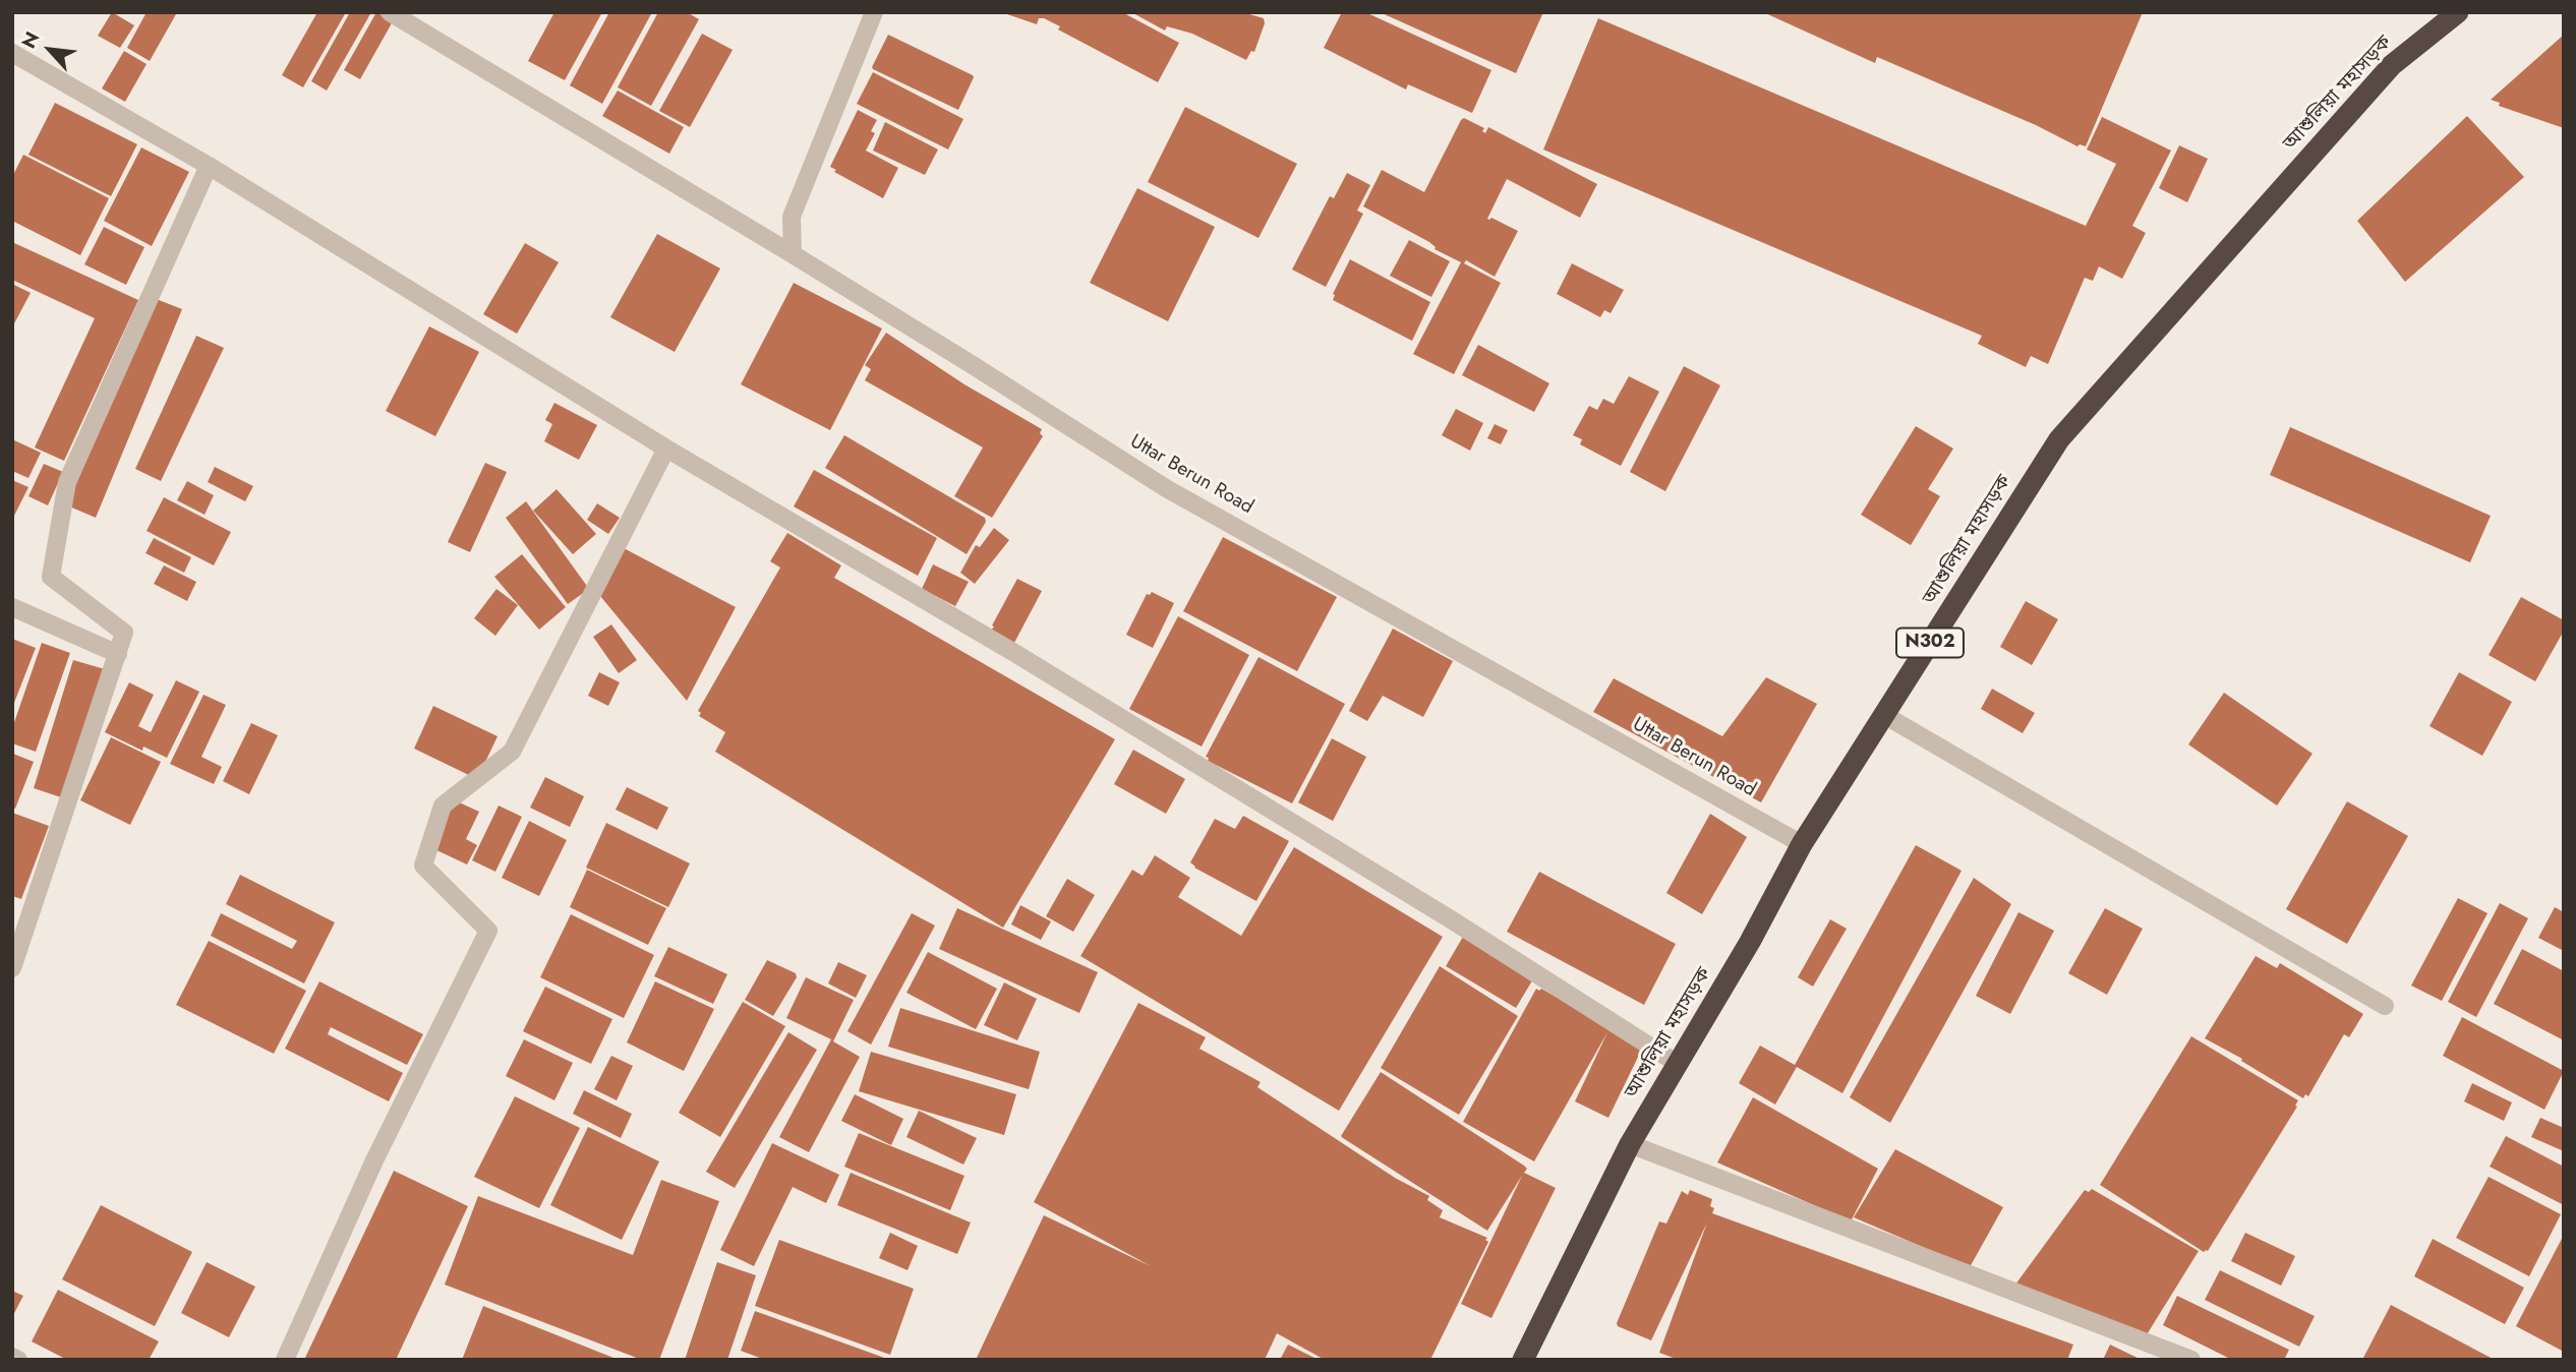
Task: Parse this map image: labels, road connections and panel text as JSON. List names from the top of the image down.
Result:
{
  "streets": {
    "highway": ["আশুলিয়া মহাসড়ক", "N302"],
    "street": ["Uttar Berun Road"]
  },
  "crossings": [
    ["আশুলিয়া মহাসড়ক", "Uttar Berun Road"]
  ],
  "north": "top left"
}
